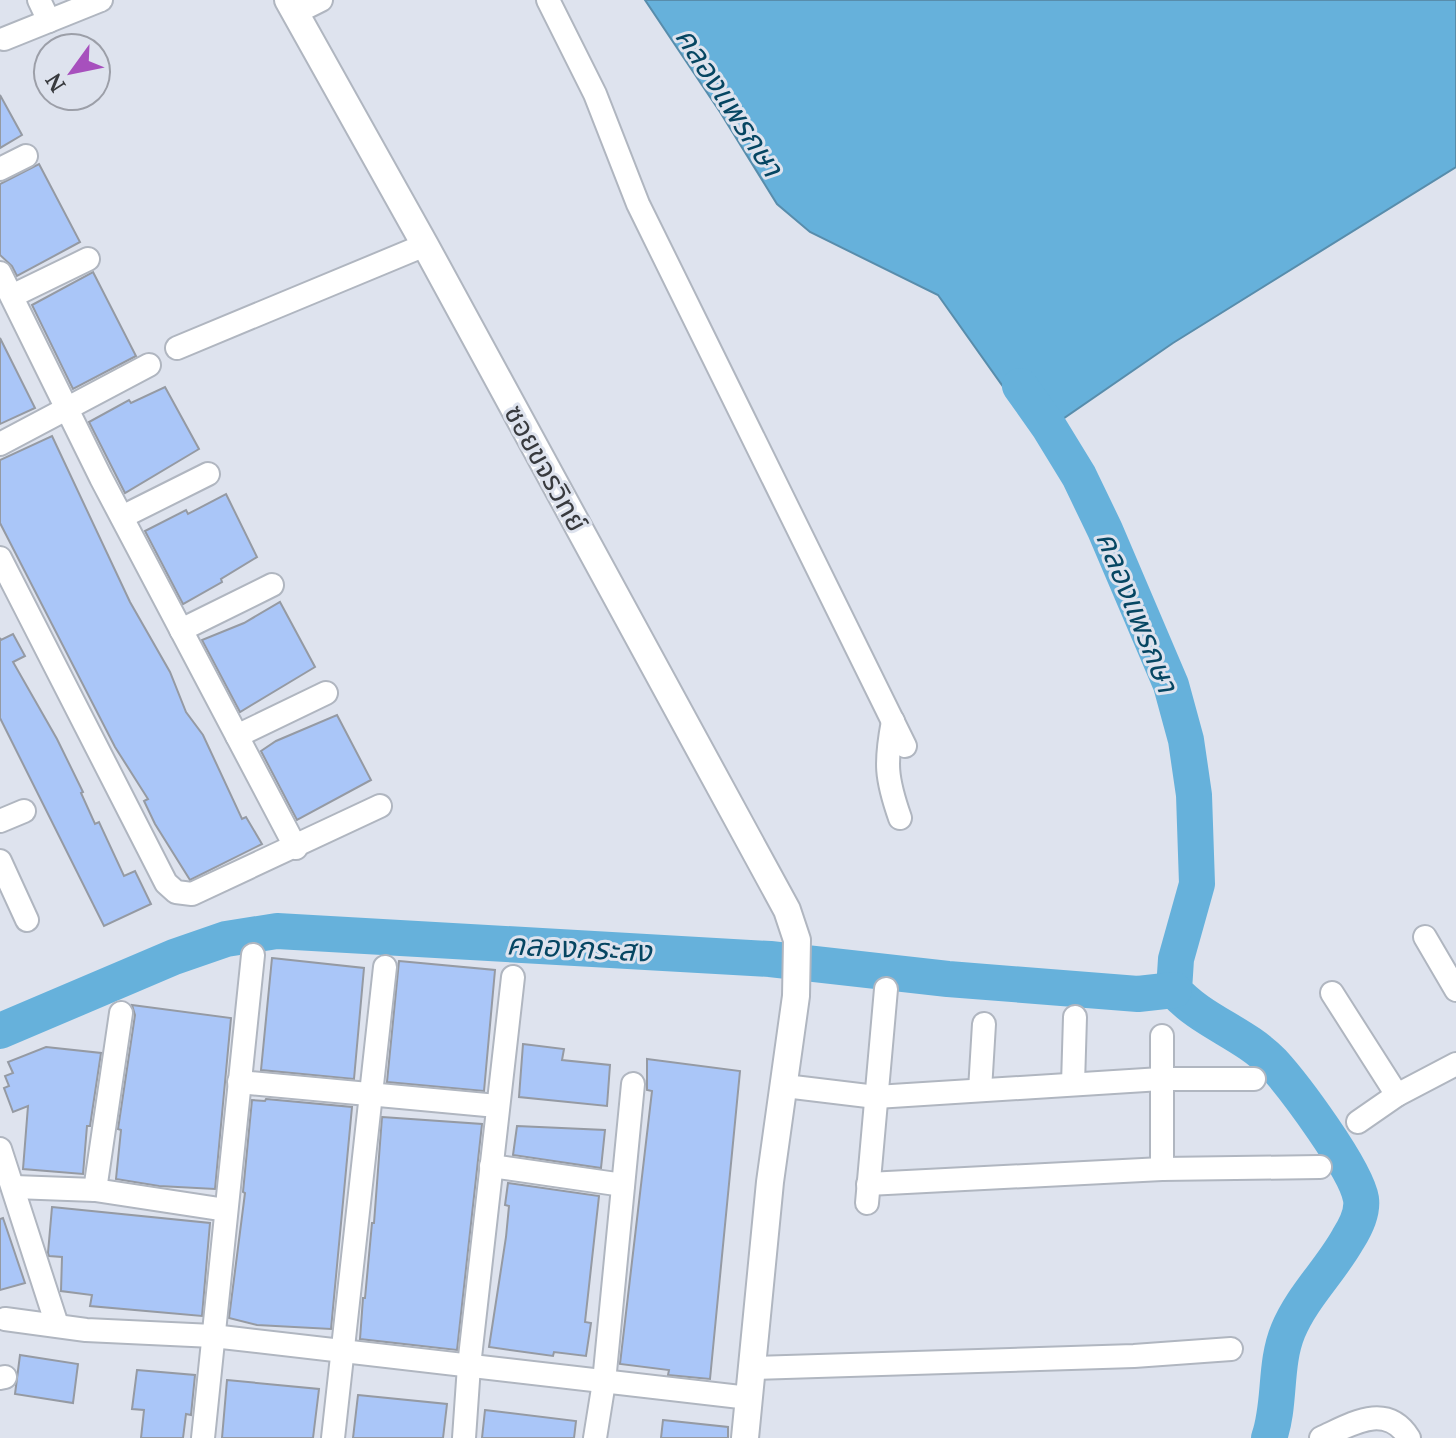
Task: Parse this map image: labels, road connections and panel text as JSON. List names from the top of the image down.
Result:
{
  "streets": {
    "street": ["ซอยขจรวิทย์"]
  },
  "water": ["คลองแพรกษา", "คลองกระสง"],
  "north": "bottom left"
}
